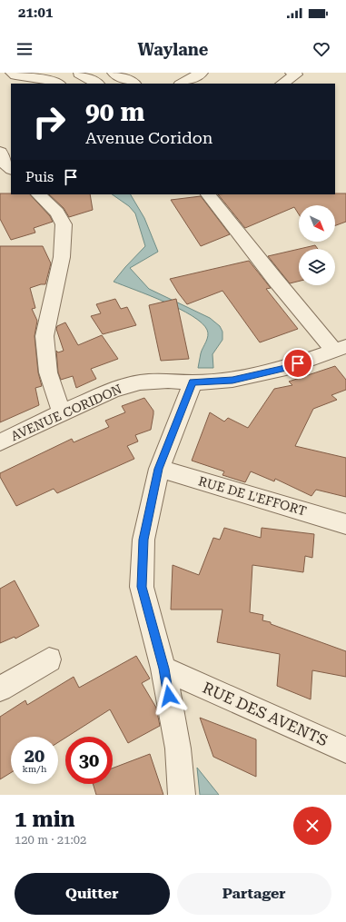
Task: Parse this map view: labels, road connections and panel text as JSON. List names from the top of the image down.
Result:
{
  "streets": {
    "street": ["AVENUE CORIDON", "RUE DE L'EFFORT", "RUE DES AVENTS"]
  },
  "north": "bottom right",
  "page": {
    "status": "21:01",
    "header": "Waylane",
    "turn": ["90 m", "Avenue Coridon"],
    "then": "Puis",
    "speed": "20 km/h",
    "limit": "30",
    "heading": ["1 min", "120 m · 21:02"],
    "buttons": ["Quitter", "Partager"]
  }
}
